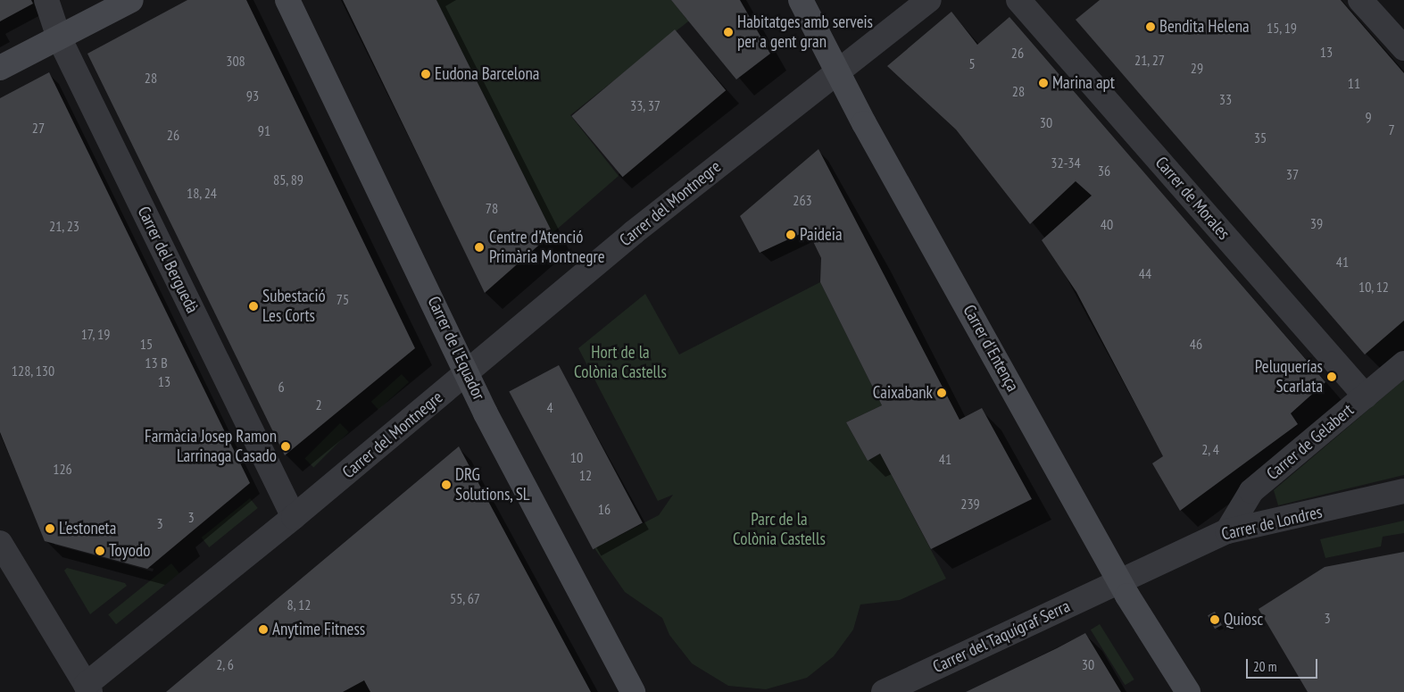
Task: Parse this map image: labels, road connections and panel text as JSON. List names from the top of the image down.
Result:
{
  "streets": {
    "main road": ["Carrer de l'Equador", "Carrer d'Entença"],
    "street": [
      "Carrer de Morales",
      "Carrer del Montnegre",
      "Carrer del Berguedà",
      "Carrer de Gelabert",
      "Carrer de Londres",
      "Carrer del Taquígraf Serra"
    ]
  },
  "crossings": [
    ["Carrer de Morales", "Carrer de Gelabert"],
    ["Carrer del Montnegre", "Carrer del Berguedà"],
    ["Carrer del Montnegre", "Carrer de l'Equador"],
    ["Carrer del Montnegre", "Carrer d'Entença"],
    ["Carrer d'Entença", "Carrer de Londres"],
    ["Carrer d'Entença", "Carrer del Taquígraf Serra"],
    ["Carrer de Gelabert", "Carrer de Londres"],
    ["Carrer de Londres", "Carrer del Taquígraf Serra"]
  ],
  "parks": ["Hort de la Colònia Castells", "Parc de la Colònia Castells"],
  "places": [
    "Bendita Helena",
    "Habitatges amb serveis per a gent gran",
    "Eudona Barcelona",
    "Marina apt",
    "Paideia",
    "Centre d'Atenció Primària Montnegre",
    "Subestació Les Corts",
    "Peluquerías Scarlata",
    "Caixabank",
    "Farmàcia Josep Ramon Larrinaga Casado",
    "DRG Solutions, SL",
    "L'estoneta",
    "Toyodo",
    "Quiosc",
    "Anytime Fitness"
  ],
  "house_numbers": [
    "15, 19",
    "13",
    "26",
    "21, 27",
    "308",
    "5",
    "29",
    "28",
    "11",
    "28",
    "93",
    "33",
    "33, 37",
    "9",
    "30",
    "27",
    "7",
    "91",
    "26",
    "35",
    "32-34",
    "36",
    "37",
    "85, 89",
    "18, 24",
    "263",
    "78",
    "39",
    "40",
    "21, 23",
    "41",
    "44",
    "10, 12",
    "75",
    "17, 19",
    "15",
    "46",
    "13 B",
    "128, 130",
    "13",
    "6",
    "2",
    "4",
    "2, 4",
    "10",
    "41",
    "126",
    "12",
    "239",
    "16",
    "3",
    "3",
    "55, 67",
    "8, 12",
    "3",
    "2, 6",
    "30"
  ],
  "scale_bar": "20 m"
}
